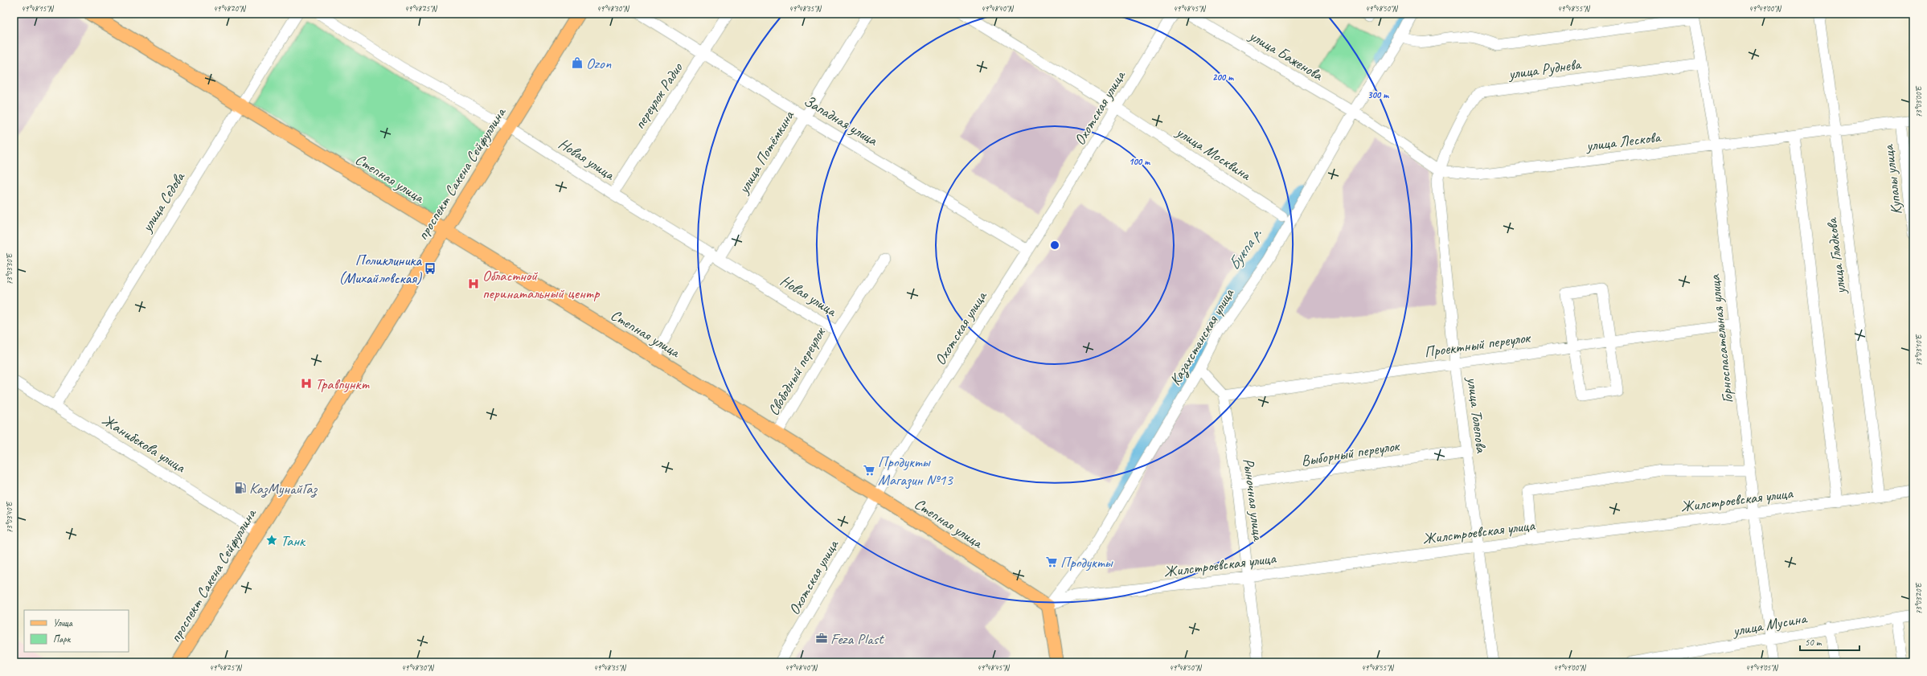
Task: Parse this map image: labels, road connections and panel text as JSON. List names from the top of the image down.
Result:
{
  "streets": {
    "main road": ["проспект Сакена Сейфуллина", "Степная улица"],
    "street": [
      "улица Баженова",
      "улица Руднева",
      "переулок Радио",
      "Охотская улица",
      "Западная улица",
      "улица Лескова",
      "улица Потёмкина",
      "улица Москвина",
      "Новая улица",
      "Купалы улица",
      "улица Седова",
      "улица Гладкова",
      "Казахстанская улица",
      "Горноспасательная улица",
      "Проектный переулок",
      "Свободный переулок",
      "улица Толепова",
      "Жанибекова улица",
      "Выборный переулок",
      "Рыночная улица",
      "Жилстроевская улица",
      "улица Мусина"
    ]
  },
  "crossings": [
    ["улица Баженова", "улица Лескова"],
    ["улица Баженова", "Казахстанская улица"],
    ["улица Руднева", "улица Лескова"],
    ["улица Руднева", "Горноспасательная улица"],
    ["улица Руднева", "улица Толепова"],
    ["переулок Радио", "Западная улица"],
    ["переулок Радио", "Новая улица"],
    ["Охотская улица", "Западная улица"],
    ["Охотская улица", "улица Москвина"],
    ["Охотская улица", "Степная улица"],
    ["Западная улица", "улица Потёмкина"],
    ["улица Лескова", "Купалы улица"],
    ["улица Лескова", "улица Гладкова"],
    ["улица Лескова", "Казахстанская улица"],
    ["улица Лескова", "Горноспасательная улица"],
    ["улица Лескова", "улица Толепова"],
    ["улица Потёмкина", "Новая улица"],
    ["улица Потёмкина", "Степная улица"],
    ["Новая улица", "проспект Сакена Сейфуллина"],
    ["Новая улица", "Свободный переулок"],
    ["проспект Сакена Сейфуллина", "Степная улица"],
    ["проспект Сакена Сейфуллина", "Жанибекова улица"],
    ["Степная улица", "улица Седова"],
    ["Степная улица", "Казахстанская улица"],
    ["Степная улица", "Свободный переулок"],
    ["Степная улица", "Жилстроевская улица"],
    ["улица Седова", "Жанибекова улица"],
    ["улица Гладкова", "Жилстроевская улица"],
    ["Казахстанская улица", "Жилстроевская улица"],
    ["Горноспасательная улица", "Проектный переулок"],
    ["Горноспасательная улица", "Жилстроевская улица"],
    ["Горноспасательная улица", "улица Мусина"],
    ["Проектный переулок", "улица Толепова"],
    ["Проектный переулок", "Рыночная улица"],
    ["улица Толепова", "Выборный переулок"],
    ["улица Толепова", "Жилстроевская улица"],
    ["Выборный переулок", "Рыночная улица"],
    ["Рыночная улица", "Жилстроевская улица"]
  ],
  "water": ["Букпа р."],
  "places": {
    "shop": ["Ozon"],
    "bus stop": ["Поликлиника (Михайловская)"],
    "hospital": ["Областной перинатальный центр", "Травпункт"],
    "supermarket": ["Продукты Магазин №13", "Продукты"],
    "fuel station": ["КазМунайГаз"],
    "place": ["Танк"],
    "office": ["Feza Plast"]
  },
  "legend": ["Улица", "Парк"],
  "scale_bar": "50 m",
  "coordinates": [
    "49°48'15\"N",
    "49°48'20\"N",
    "49°48'25\"N",
    "49°48'30\"N",
    "49°48'35\"N",
    "49°48'40\"N",
    "49°48'45\"N",
    "49°48'50\"N",
    "49°48'55\"N",
    "49°49'00\"N",
    "73°03'00\"E",
    "73°03'30\"E",
    "73°03'10\"E",
    "73°03'40\"E",
    "73°03'20\"E",
    "49°49'05\"N"
  ],
  "rings": ["200 m", "300 m", "100 m"]
}
